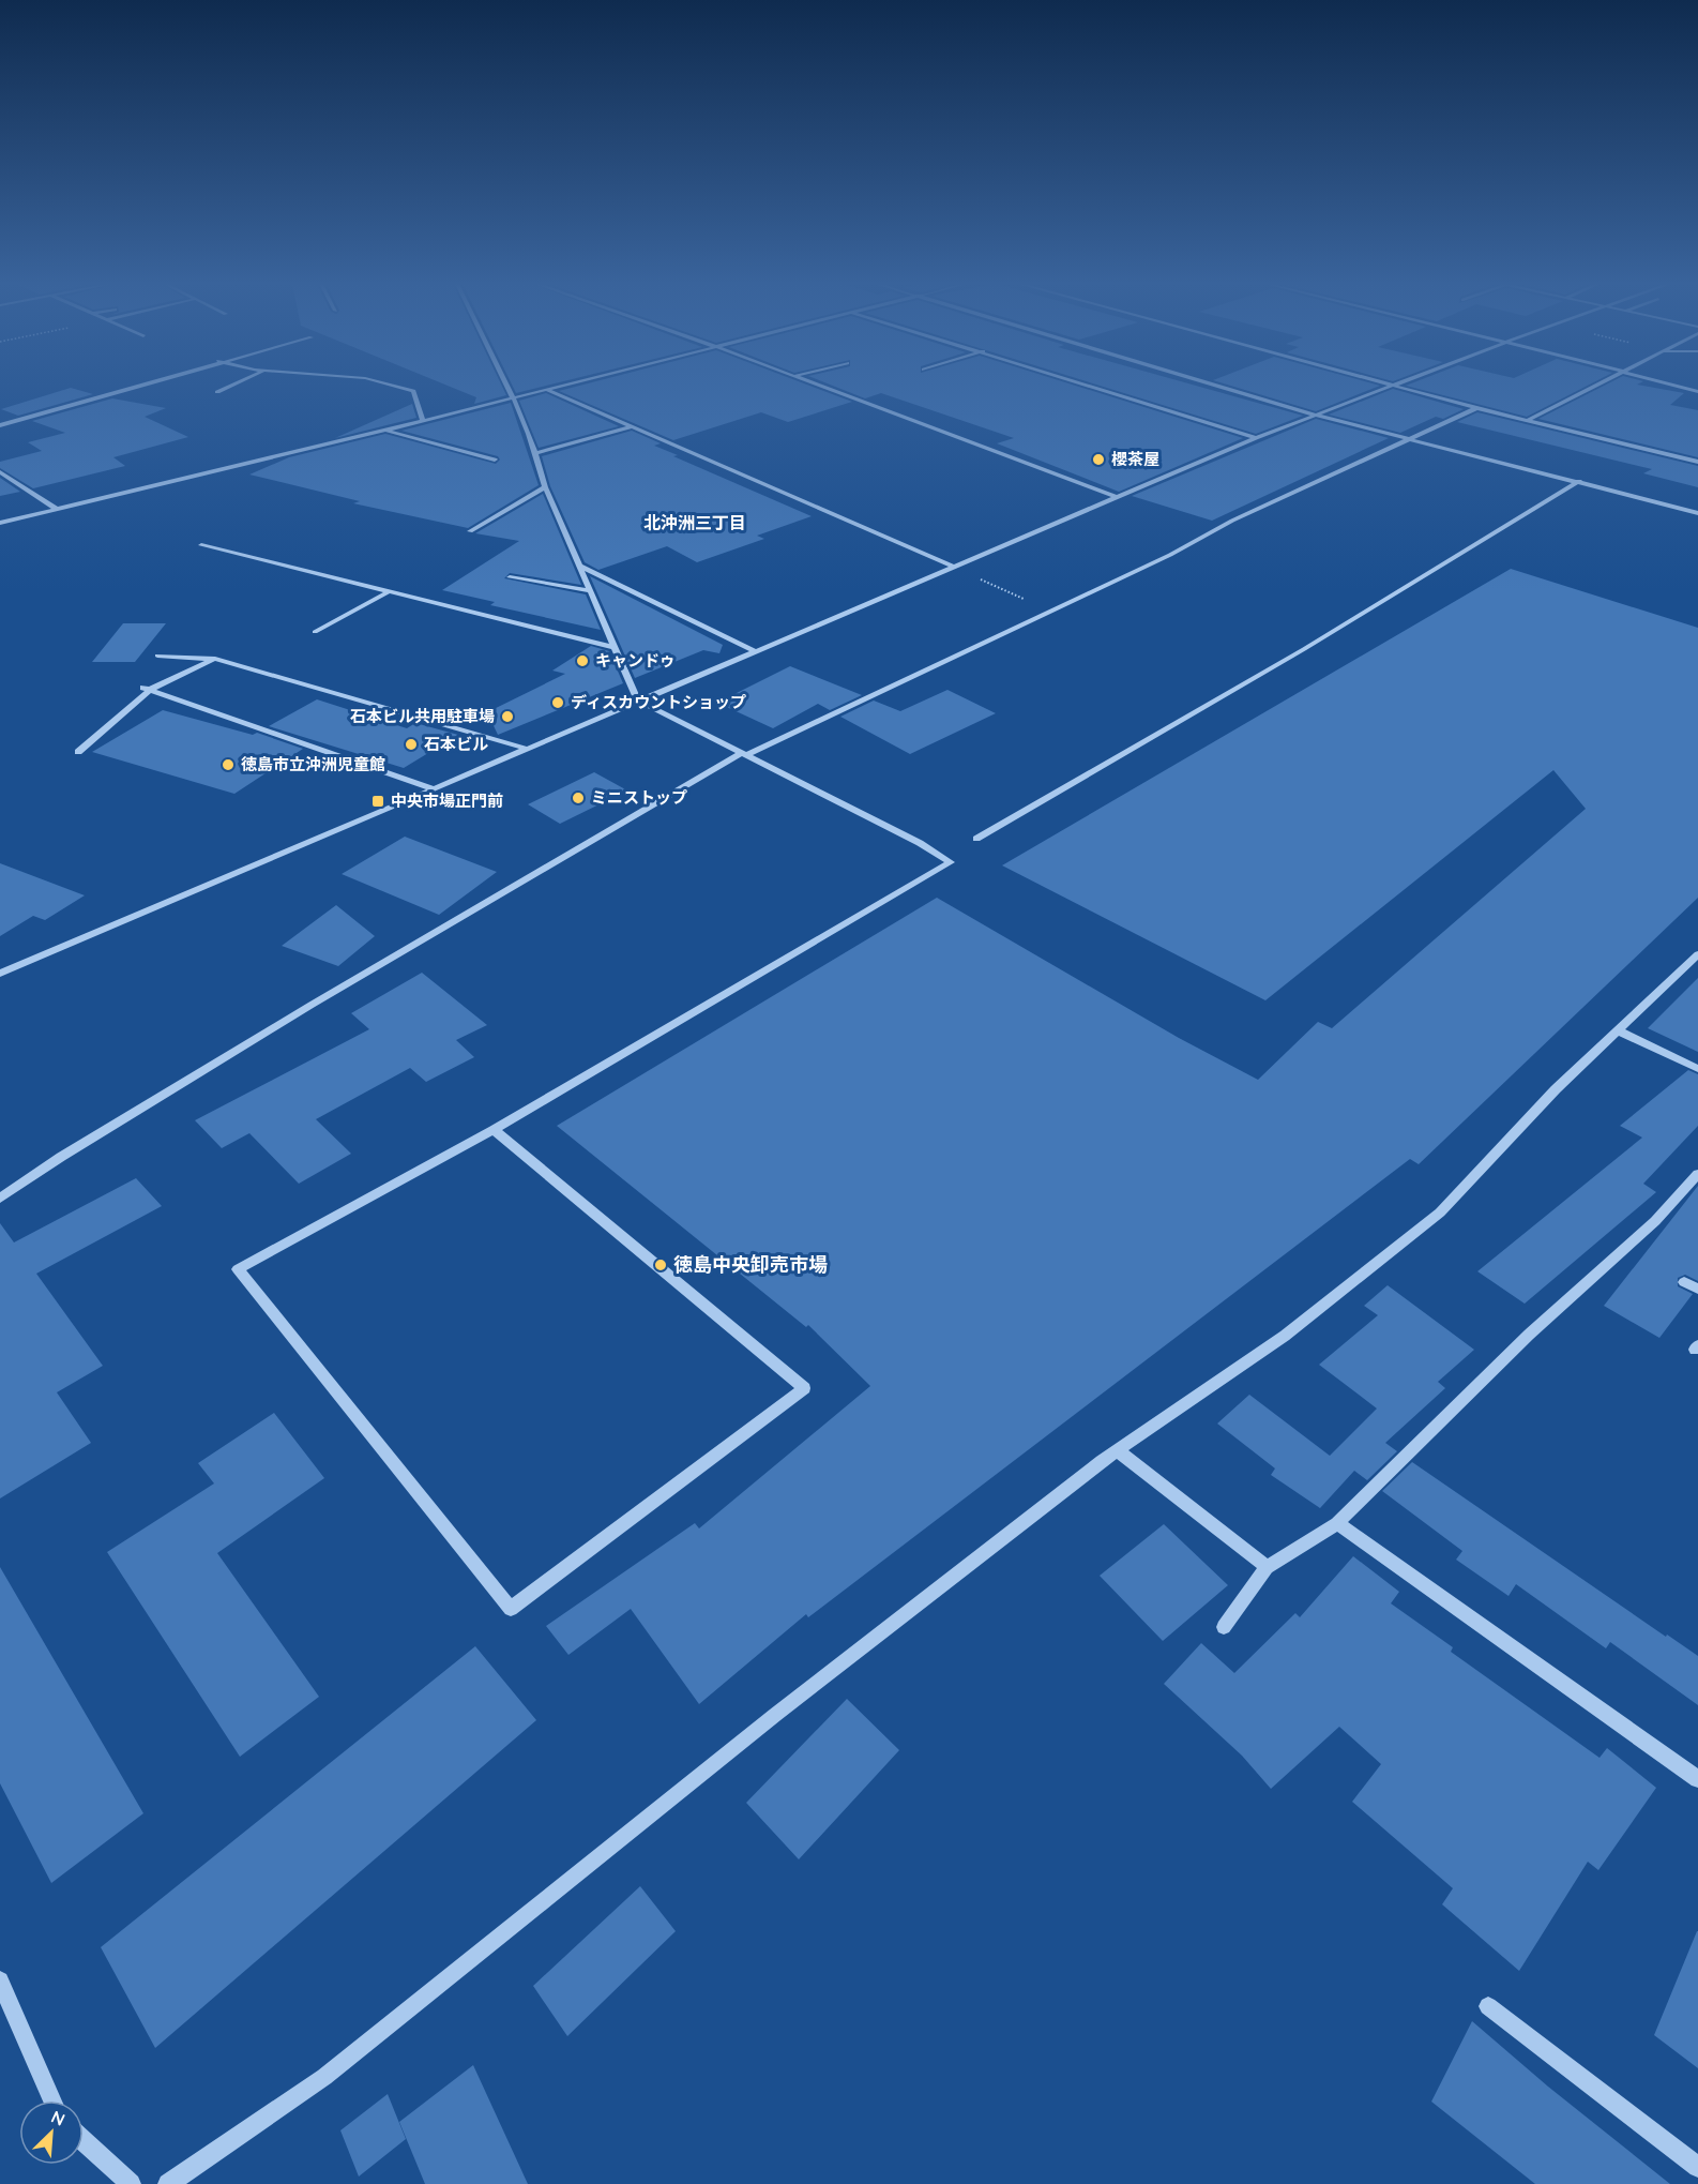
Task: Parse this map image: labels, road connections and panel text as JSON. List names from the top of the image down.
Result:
{
  "districts": ["北沖洲三丁目"],
  "places": {
    "other": [
      "櫻茶屋",
      "キャンドゥ",
      "ディスカウントショップ",
      "石本ビル共用駐車場",
      "石本ビル",
      "徳島市立沖洲児童館",
      "ミニストップ",
      "徳島中央卸売市場"
    ],
    "transit": ["中央市場正門前"]
  },
  "north": "top right"
}
